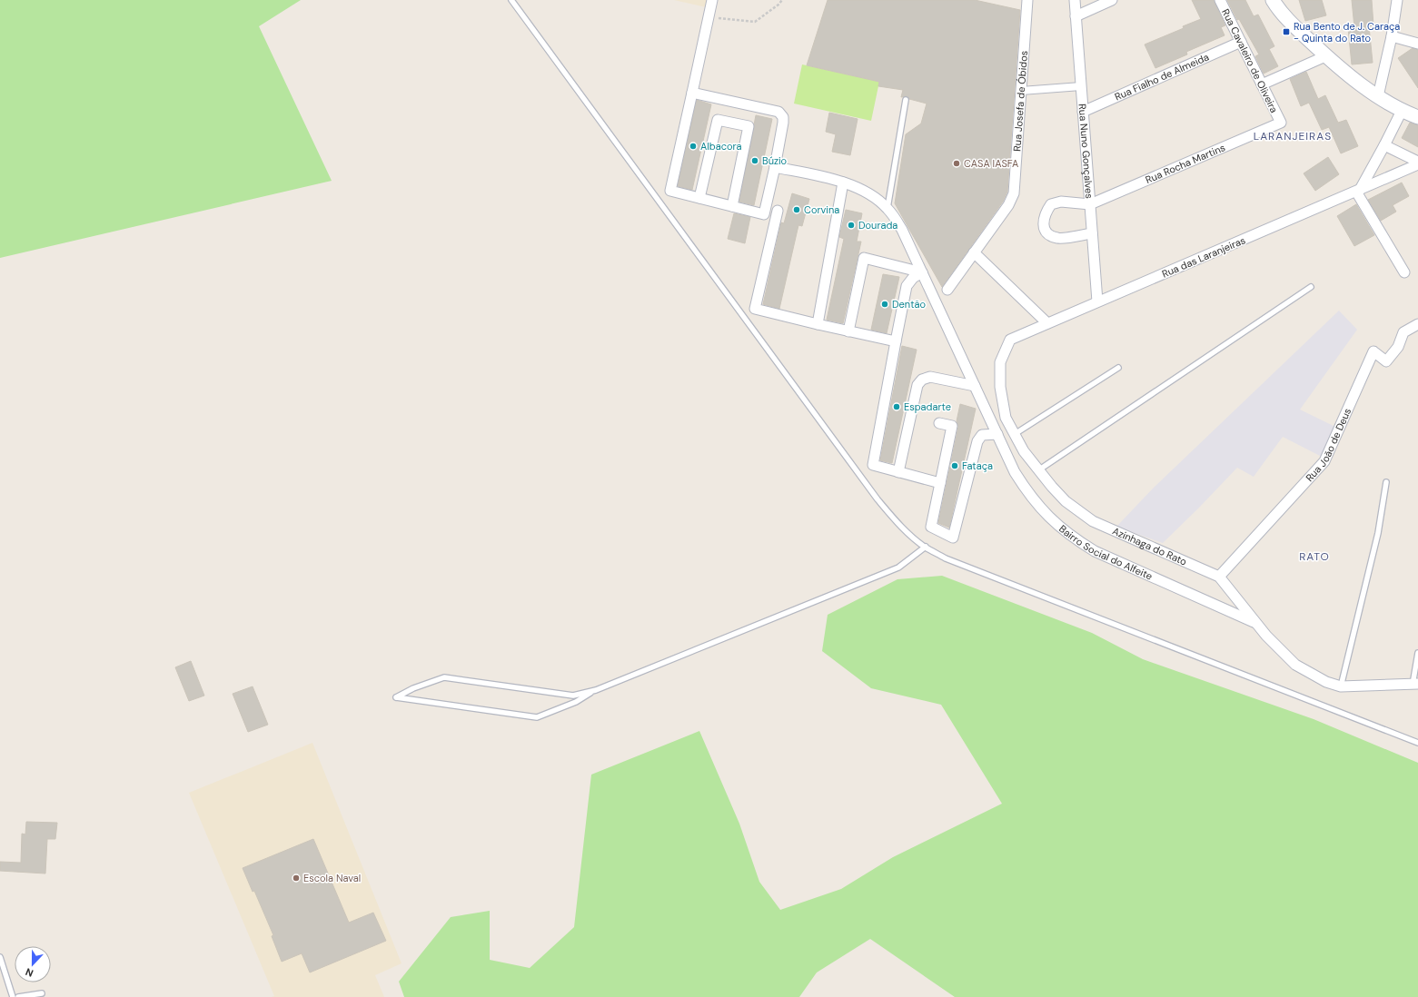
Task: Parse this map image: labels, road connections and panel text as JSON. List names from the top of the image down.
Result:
{
  "streets": {
    "street": [
      "Rua Cavaleiro de Oliveira",
      "Rua Fialho de Almeida",
      "Rua Josefa de Óbidos",
      "Rua Nuno Gonçalves",
      "Rua Rocha Martins",
      "Rua das Laranjeiras",
      "Rua João de Deus",
      "Azinhaga do Rato",
      "Bairro Social do Alfeite"
    ]
  },
  "crossings": [
    ["Rua Cavaleiro de Oliveira", "Rua Fialho de Almeida"],
    ["Rua Cavaleiro de Oliveira", "Rua Rocha Martins"],
    ["Rua Fialho de Almeida", "Rua Nuno Gonçalves"],
    ["Rua Nuno Gonçalves", "Rua Rocha Martins"],
    ["Rua Nuno Gonçalves", "Rua das Laranjeiras"],
    ["Rua das Laranjeiras", "Azinhaga do Rato"],
    ["Rua João de Deus", "Azinhaga do Rato"],
    ["Azinhaga do Rato", "Bairro Social do Alfeite"]
  ],
  "districts": ["LARANJEIRAS", "RATO"],
  "places": {
    "transit": ["Rua Bento de J. Caraça - Quinta do Rato"],
    "other": [
      "Albacora",
      "Búzio",
      "CASA IASFA",
      "Corvina",
      "Dourada",
      "Dentão",
      "Espadarte",
      "Fataça",
      "Escola Naval"
    ]
  },
  "north": "bottom"
}
